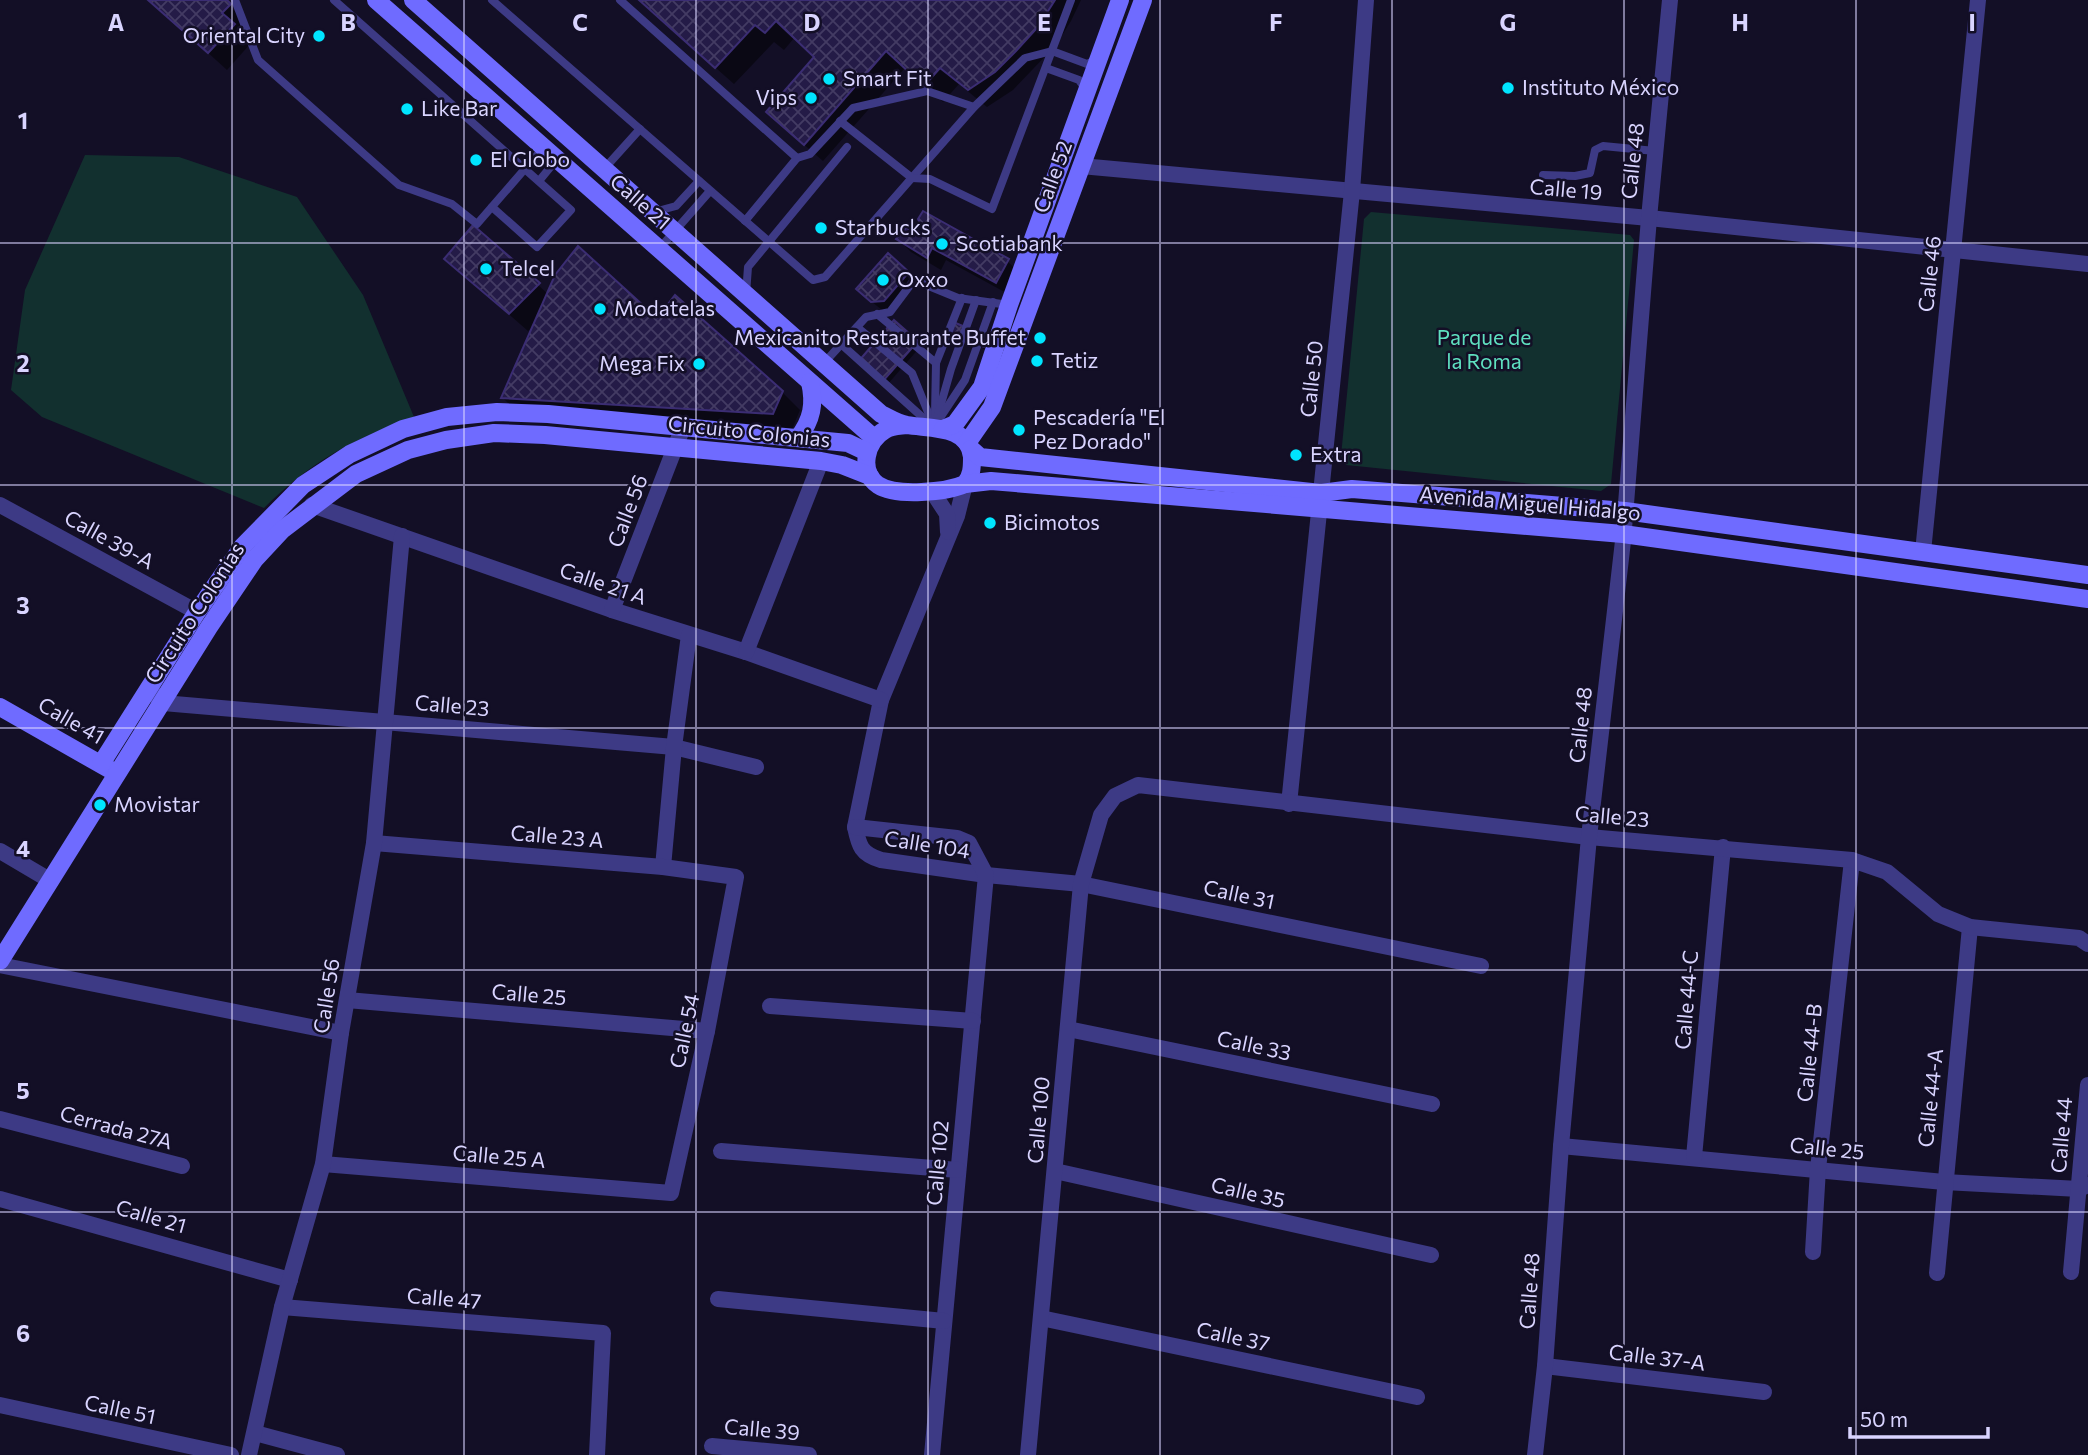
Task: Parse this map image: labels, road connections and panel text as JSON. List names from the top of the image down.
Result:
{
  "streets": {
    "street": [
      "Calle 48",
      "Calle 52",
      "Calle 19",
      "Calle 21",
      "Calle 46",
      "Calle 50",
      "Circuito Colonias",
      "Avenida Miguel Hidalgo",
      "Calle 56",
      "Calle 39-A",
      "Calle 21 A",
      "Calle 23",
      "Calle 41",
      "Calle 23 A",
      "Calle 104",
      "Calle 31",
      "Calle 25",
      "Calle 44-C",
      "Calle 54",
      "Calle 33",
      "Calle 44-B",
      "Calle 44-A",
      "Calle 100",
      "Cerrada 27A",
      "Calle 44",
      "Calle 25 A",
      "Calle 102",
      "Calle 35",
      "Calle 47",
      "Calle 37",
      "Calle 37-A",
      "Calle 51",
      "Calle 39"
    ]
  },
  "crossings": [
    ["Calle 48", "Calle 19"],
    ["Calle 48", "Avenida Miguel Hidalgo"],
    ["Calle 48", "Calle 23"],
    ["Calle 48", "Calle 25"],
    ["Calle 48", "Calle 37-A"],
    ["Calle 52", "Calle 19"],
    ["Calle 52", "Calle 21"],
    ["Calle 52", "Circuito Colonias"],
    ["Calle 52", "Avenida Miguel Hidalgo"],
    ["Calle 19", "Calle 46"],
    ["Calle 19", "Calle 50"],
    ["Calle 21", "Circuito Colonias"],
    ["Calle 21", "Avenida Miguel Hidalgo"],
    ["Calle 21", "Calle 56"],
    ["Calle 46", "Avenida Miguel Hidalgo"],
    ["Calle 50", "Avenida Miguel Hidalgo"],
    ["Calle 50", "Calle 23"],
    ["Circuito Colonias", "Avenida Miguel Hidalgo"],
    ["Circuito Colonias", "Calle 56"],
    ["Circuito Colonias", "Calle 39-A"],
    ["Circuito Colonias", "Calle 21 A"],
    ["Circuito Colonias", "Calle 23"],
    ["Circuito Colonias", "Calle 41"],
    ["Calle 56", "Calle 21 A"],
    ["Calle 56", "Calle 23"],
    ["Calle 56", "Calle 23 A"],
    ["Calle 56", "Calle 25"],
    ["Calle 56", "Calle 25 A"],
    ["Calle 56", "Calle 47"],
    ["Calle 21 A", "Calle 104"],
    ["Calle 23", "Calle 44-C"],
    ["Calle 23", "Calle 44-B"],
    ["Calle 23", "Calle 44-A"],
    ["Calle 23", "Calle 100"],
    ["Calle 23 A", "Calle 54"],
    ["Calle 104", "Calle 31"],
    ["Calle 104", "Calle 102"],
    ["Calle 31", "Calle 100"],
    ["Calle 31", "Calle 102"],
    ["Calle 25", "Calle 44-C"],
    ["Calle 25", "Calle 54"],
    ["Calle 25", "Calle 44-B"],
    ["Calle 25", "Calle 44-A"],
    ["Calle 25", "Calle 44"],
    ["Calle 54", "Calle 25 A"],
    ["Calle 33", "Calle 100"],
    ["Calle 100", "Calle 35"],
    ["Calle 100", "Calle 37"]
  ],
  "parks": ["Parque de la Roma"],
  "places": [
    "Oriental City",
    "Smart Fit",
    "Instituto México",
    "Vips",
    "Like Bar",
    "El Globo",
    "Starbucks",
    "Scotiabank",
    "Telcel",
    "Oxxo",
    "Modatelas",
    "Mexicanito Restaurante Buffet",
    "Tetiz",
    "Mega Fix",
    "Pescadería \"El Pez Dorado\"",
    "Extra",
    "Bicimotos",
    "Movistar"
  ],
  "scale_bar": "50 m",
  "grid": {
    "columns": [
      "A",
      "B",
      "C",
      "D",
      "E",
      "F",
      "G",
      "H",
      "I"
    ],
    "rows": [
      "1",
      "2",
      "3",
      "4",
      "5",
      "6"
    ]
  }
}
